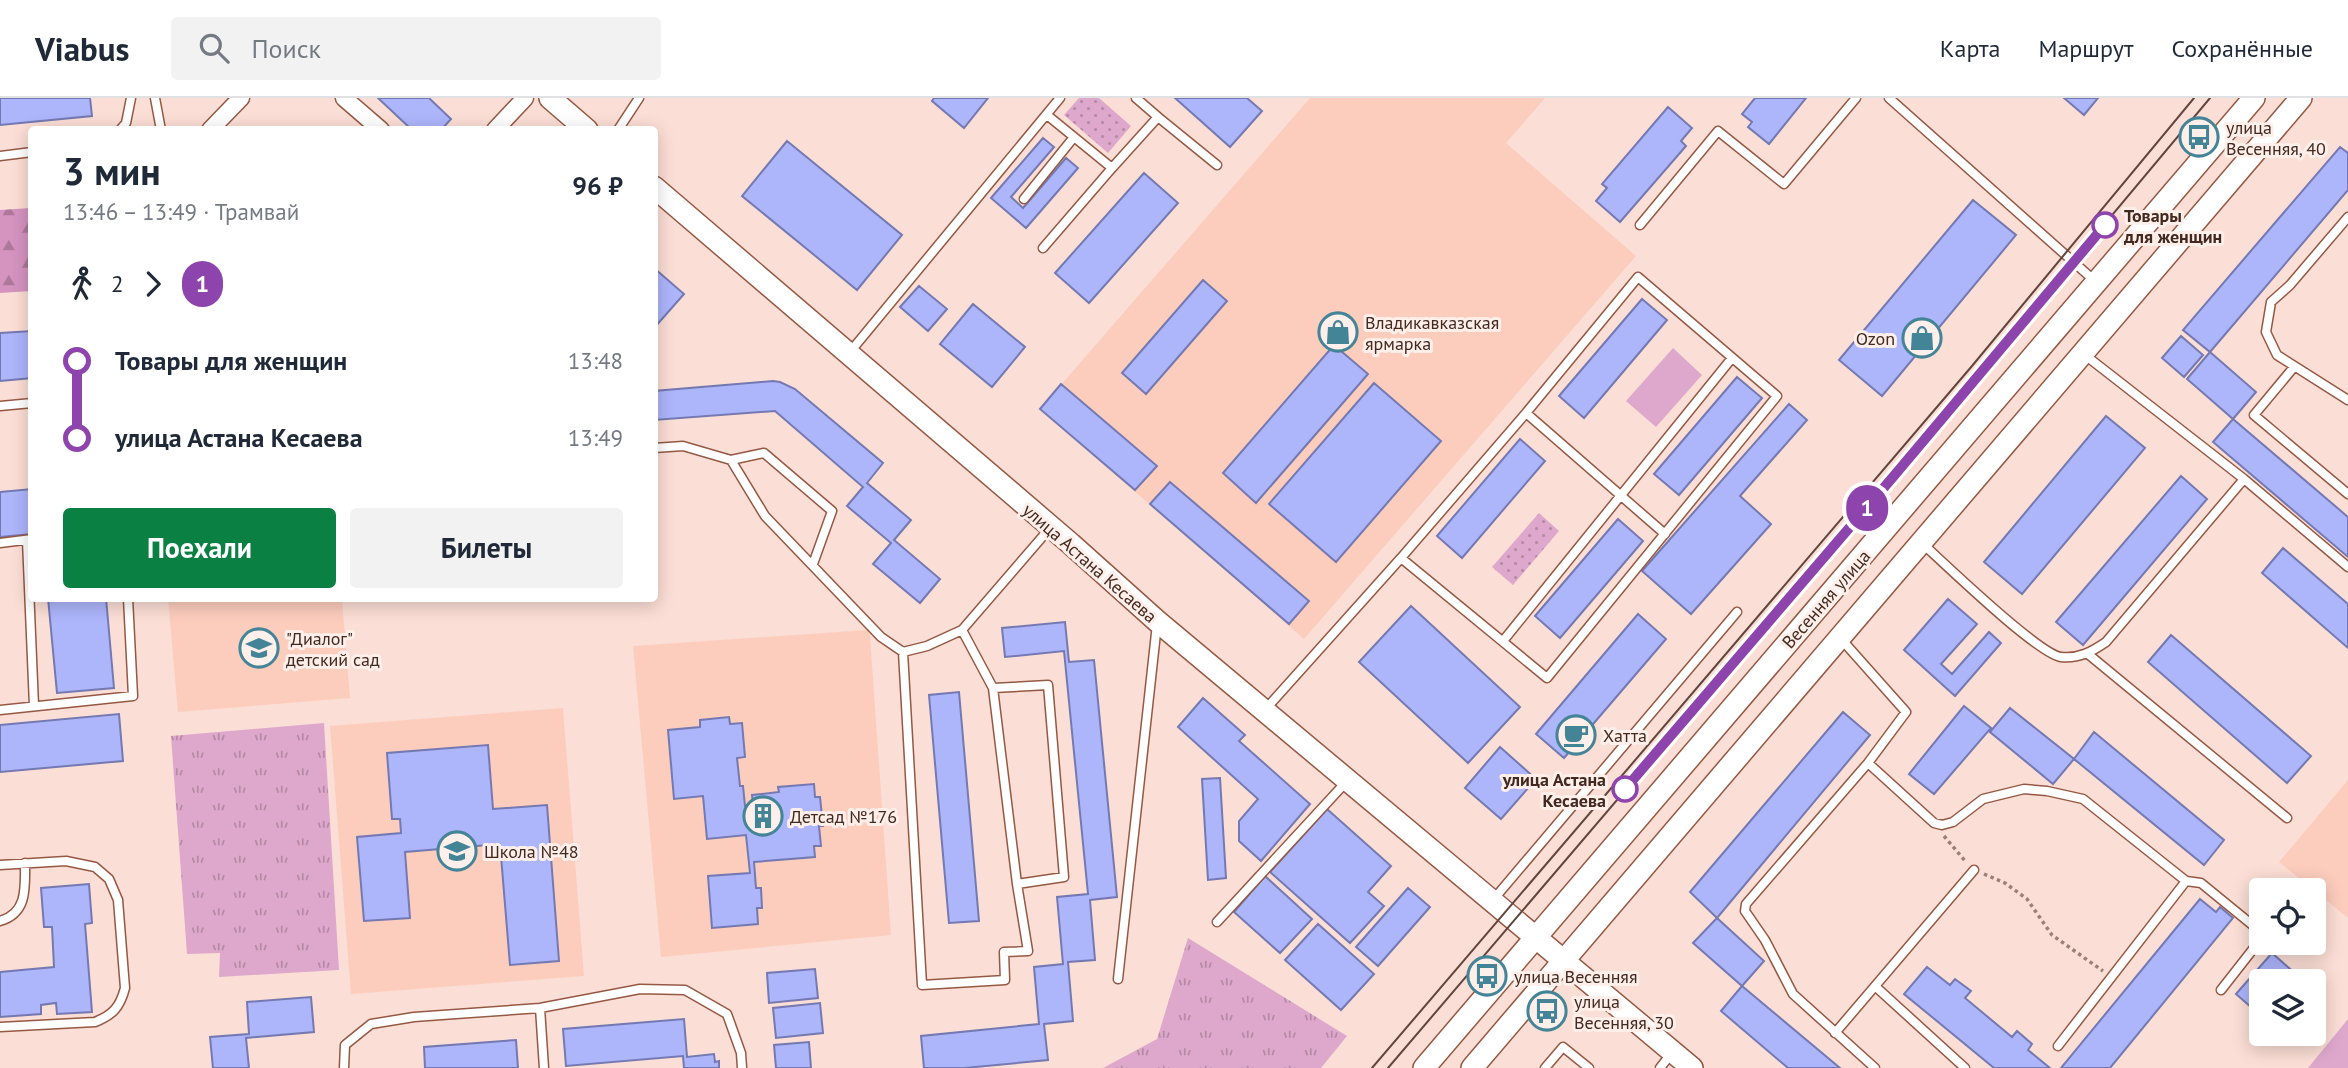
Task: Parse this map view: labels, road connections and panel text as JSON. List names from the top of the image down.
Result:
{
  "streets": {
    "street": ["улица Астана Кесаева", "Весенняя улица"]
  },
  "crossings": [
    ["улица Астана Кесаева", "Весенняя улица"]
  ],
  "places": {
    "bus stop": ["улица Весенняя, 40", "улица Весенняя", "улица Весенняя, 30"],
    "other": ["Товары для женщин", "улица Астана Кесаева"],
    "shop": ["Владикавказская ярмарка", "Ozon"],
    "school or university": ["\"Диалог\" детский сад", "Школа №48"],
    "cafe": ["Хатта"],
    "building": ["Детсад №176"]
  },
  "lines": ["tram line 1"],
  "page": {
    "header": "Viabus",
    "search": "Поиск",
    "nav": ["Карта", "Маршрут", "Сохранённые"],
    "on_map": "1",
    "heading": ["3 мин", "13:46 – 13:49 · Трамвай", "96 ₽"],
    "legs": ["2", "1"],
    "list": [
      {
        "name": "Товары для женщин",
        "value": "13:48"
      },
      {
        "name": "улица Астана Кесаева",
        "value": "13:49"
      }
    ],
    "buttons": ["Поехали", "Билеты"]
  }
}
